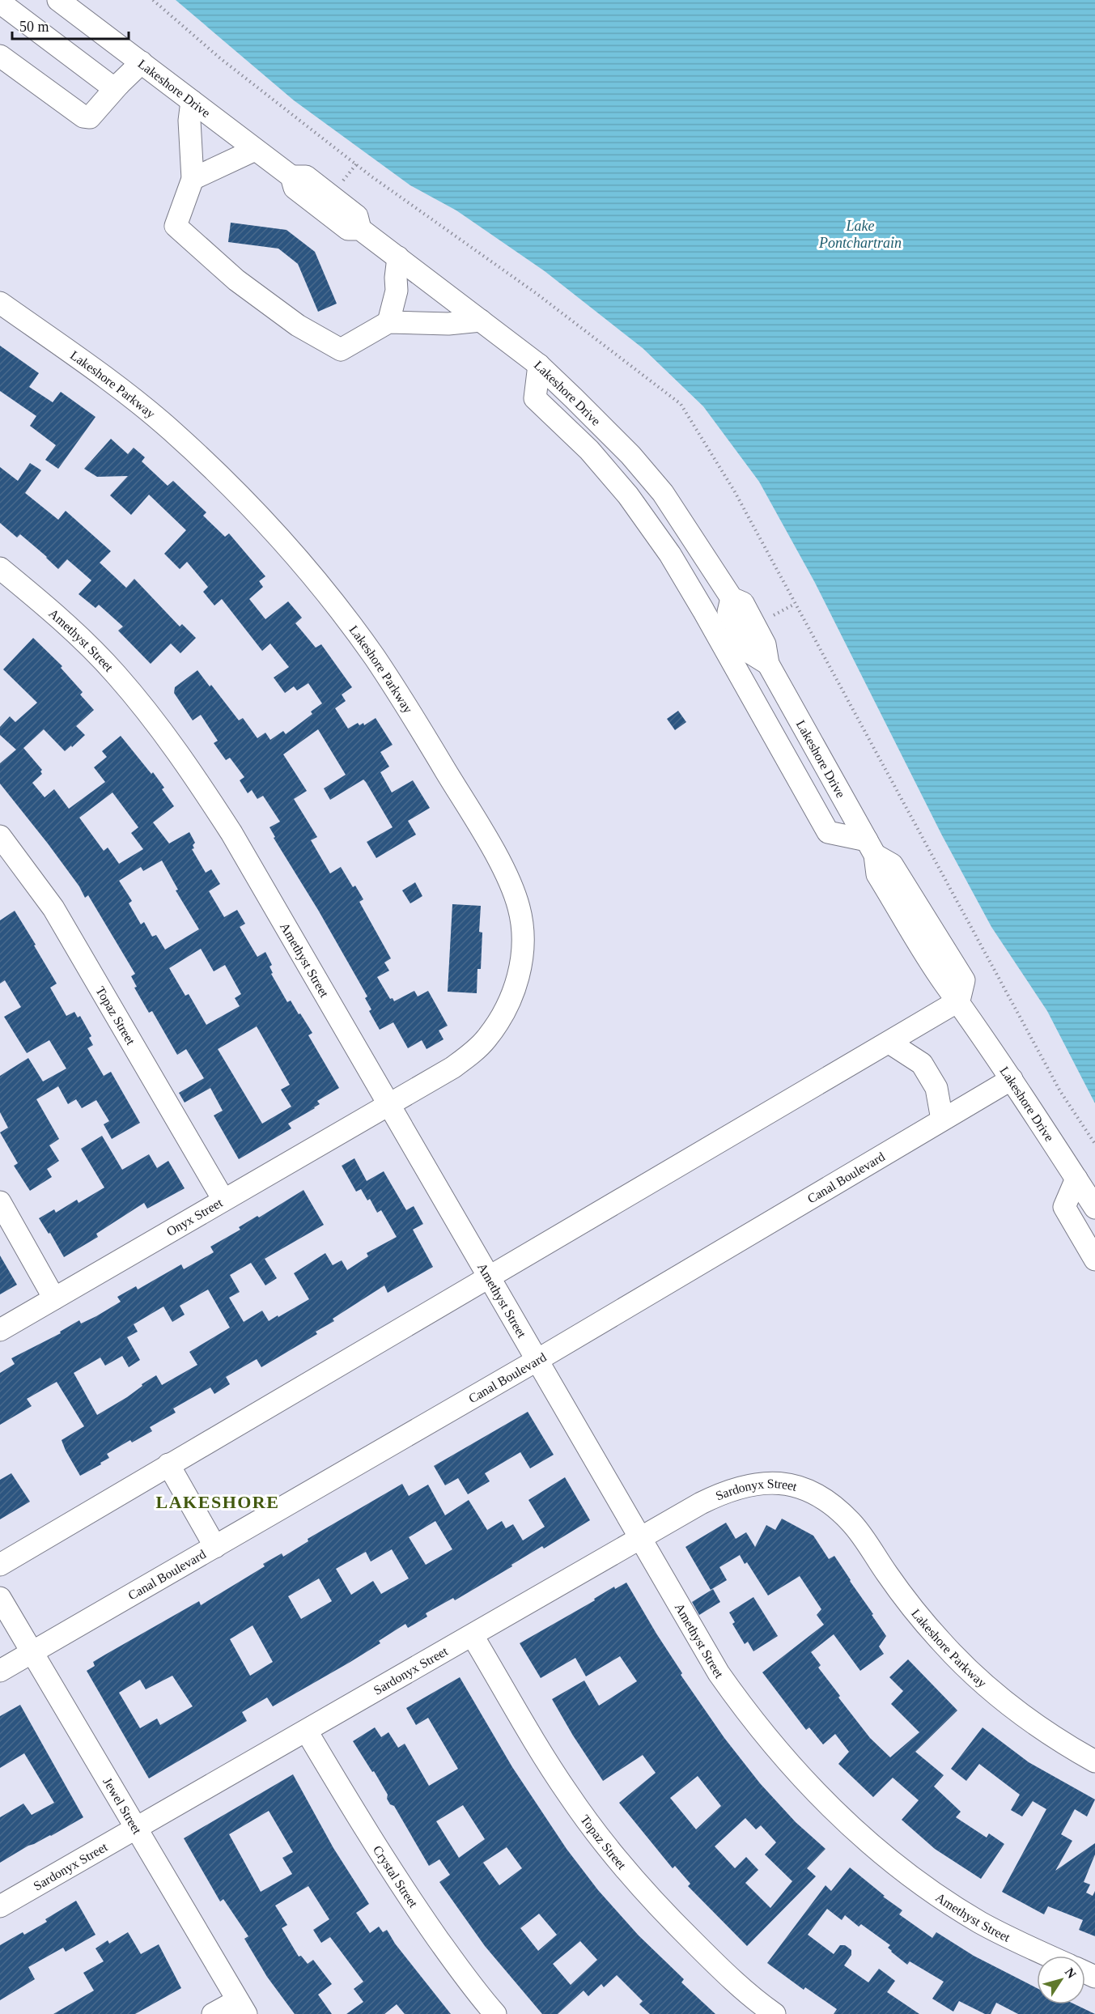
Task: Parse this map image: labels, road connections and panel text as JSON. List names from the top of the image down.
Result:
{
  "streets": {
    "street": [
      "Lakeshore Drive",
      "Lakeshore Parkway",
      "Amethyst Street",
      "Topaz Street",
      "Canal Boulevard",
      "Onyx Street",
      "Sardonyx Street",
      "Jewel Street",
      "Crystal Street"
    ]
  },
  "crossings": [
    ["Lakeshore Drive", "Canal Boulevard"],
    ["Lakeshore Parkway", "Amethyst Street"],
    ["Lakeshore Parkway", "Onyx Street"],
    ["Lakeshore Parkway", "Sardonyx Street"],
    ["Amethyst Street", "Canal Boulevard"],
    ["Amethyst Street", "Onyx Street"],
    ["Amethyst Street", "Sardonyx Street"],
    ["Topaz Street", "Onyx Street"],
    ["Topaz Street", "Sardonyx Street"],
    ["Canal Boulevard", "Jewel Street"],
    ["Sardonyx Street", "Jewel Street"],
    ["Sardonyx Street", "Crystal Street"]
  ],
  "districts": ["LAKESHORE"],
  "water": ["Lake Pontchartrain"],
  "scale_bar": "50 m",
  "north": "top right"
}
